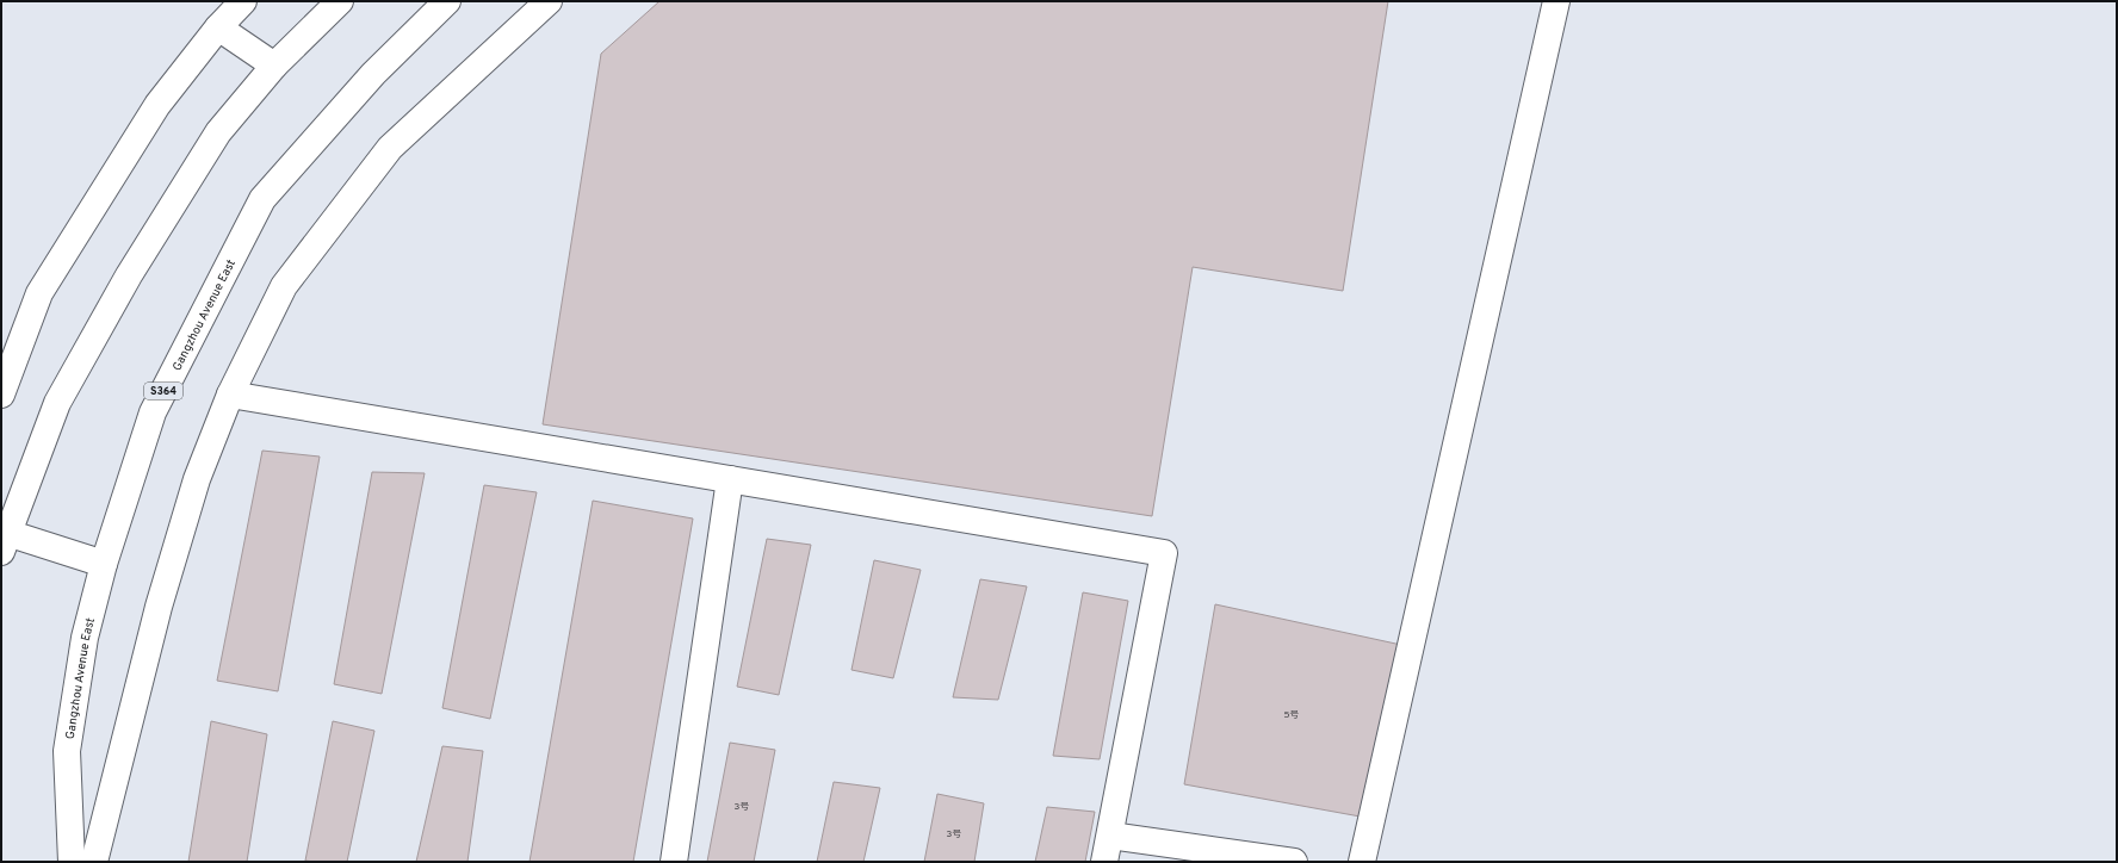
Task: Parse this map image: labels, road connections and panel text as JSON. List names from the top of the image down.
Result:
{
  "streets": {
    "street": ["Gangzhou Avenue East", "S364"]
  },
  "house_numbers": ["5号", "3号", "3号"]
}
